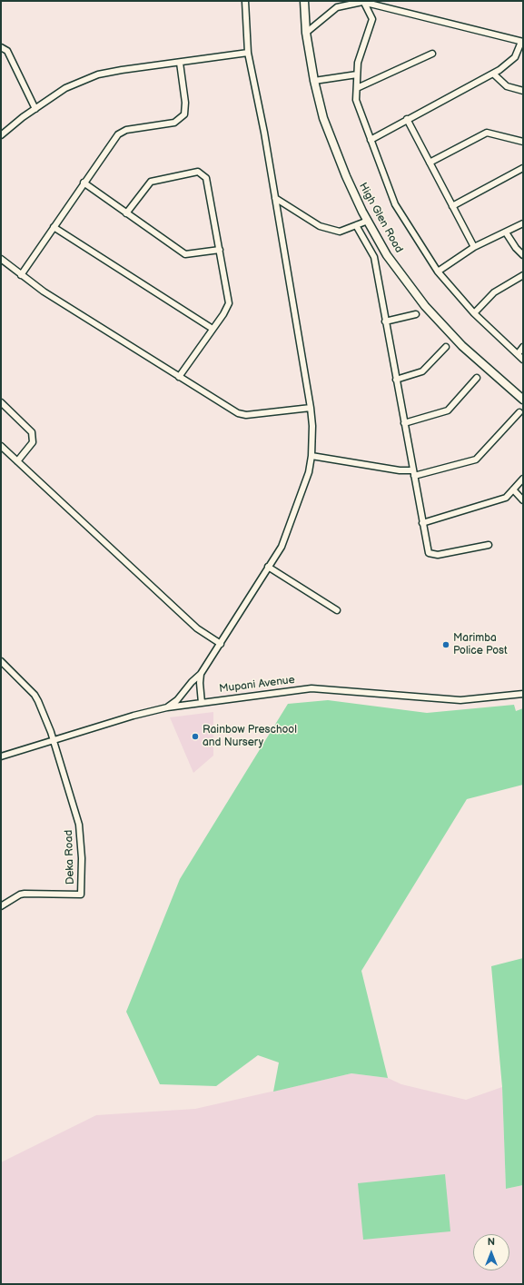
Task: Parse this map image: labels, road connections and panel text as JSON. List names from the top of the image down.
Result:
{
  "streets": {
    "main road": ["High Glen Road"],
    "street": ["Mupani Avenue", "Deka Road"]
  },
  "crossings": [
    ["Mupani Avenue", "Deka Road"]
  ],
  "places": ["Marimba Police Post", "Rainbow Preschool and Nursery"],
  "north": "top"
}
